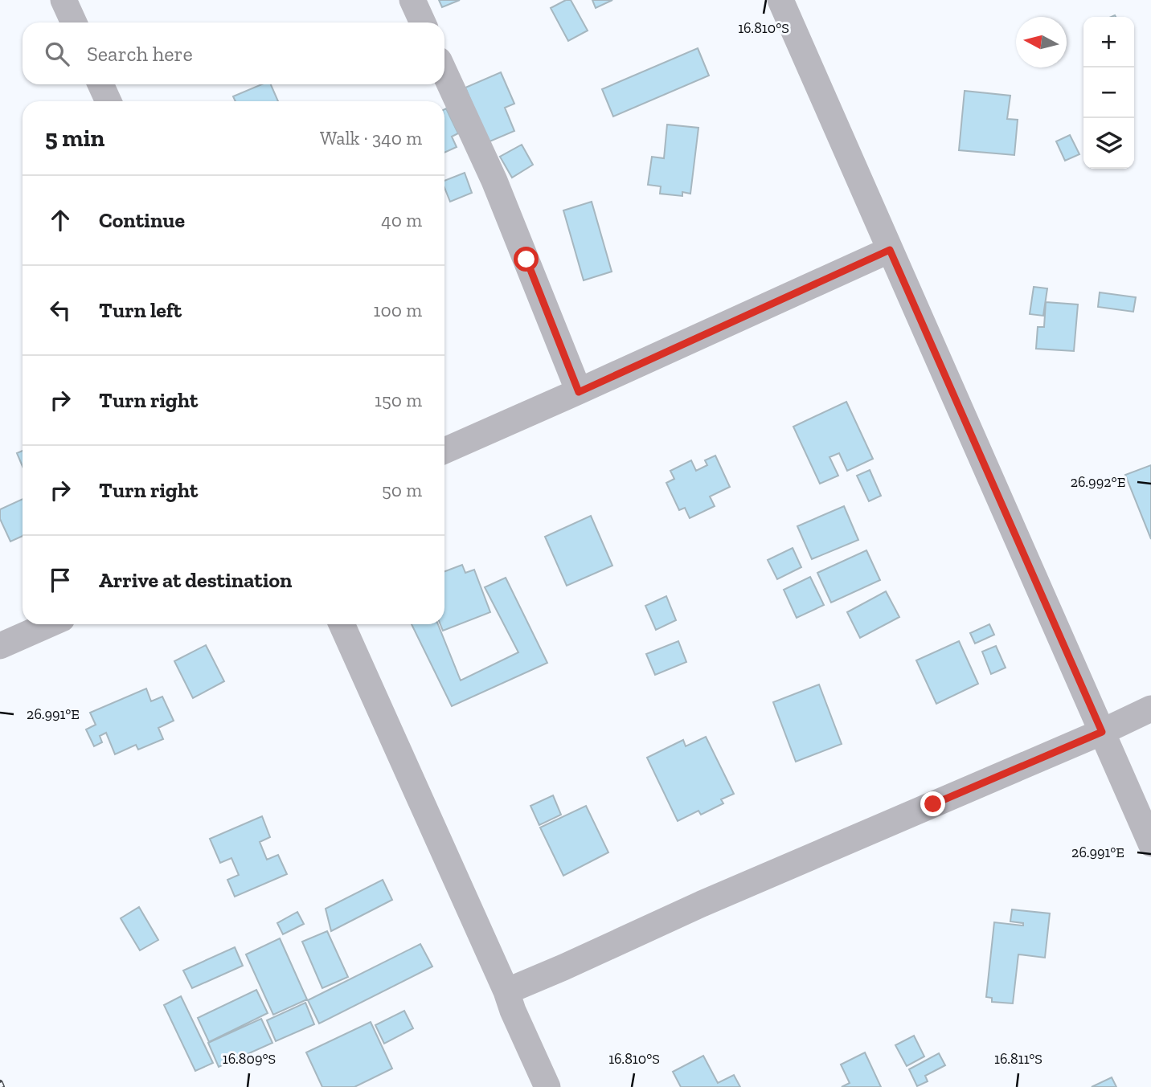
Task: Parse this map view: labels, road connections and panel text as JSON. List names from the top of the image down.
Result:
{
  "north": "left",
  "page": {
    "map_buttons": ["+", "−"],
    "search": "Search here",
    "heading": ["5 min", "Walk · 340 m"],
    "list": [
      ["Continue", "40 m"],
      ["Turn left", "100 m"],
      ["Turn right", "150 m"],
      ["Turn right", "50 m"],
      "Arrive at destination"
    ]
  },
  "coordinates": [
    "16.810°S",
    "26.992°E",
    "26.991°E",
    "16.809°S",
    "16.811°S"
  ]
}
